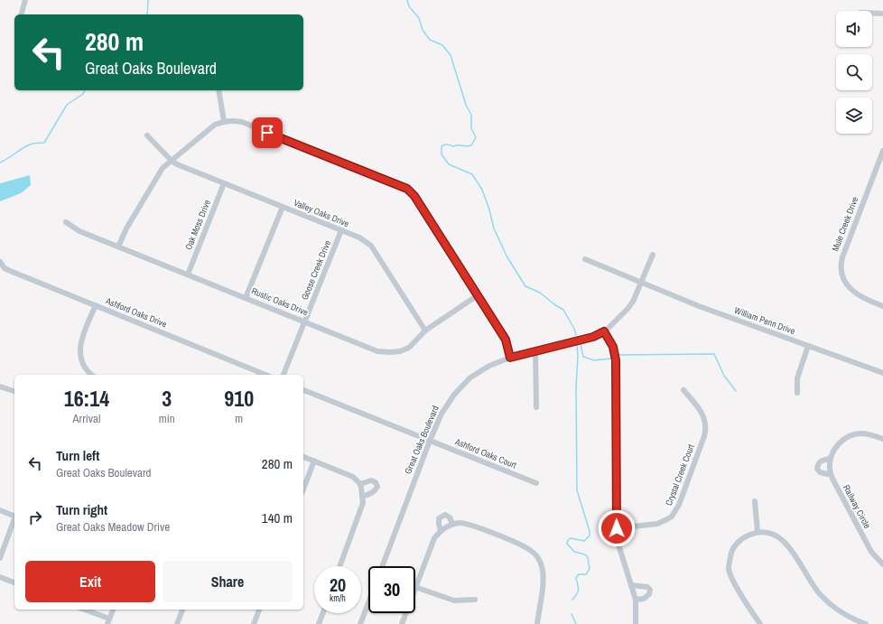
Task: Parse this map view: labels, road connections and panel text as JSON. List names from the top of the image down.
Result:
{
  "streets": {
    "street": [
      "Valley Oaks Drive",
      "Mule Creek Drive",
      "Oak Moss Drive",
      "Goose Creek Drive",
      "Rustic Oaks Drive",
      "Ashford Oaks Drive",
      "William Penn Drive",
      "Great Oaks Boulevard",
      "Ashford Oaks Court",
      "Crystal Creek Court",
      "Railway Circle"
    ]
  },
  "crossings": [
    ["Valley Oaks Drive", "Oak Moss Drive"],
    ["Valley Oaks Drive", "Goose Creek Drive"],
    ["Valley Oaks Drive", "Rustic Oaks Drive"],
    ["Oak Moss Drive", "Rustic Oaks Drive"],
    ["Goose Creek Drive", "Rustic Oaks Drive"],
    ["William Penn Drive", "Great Oaks Boulevard"],
    ["Great Oaks Boulevard", "Ashford Oaks Court"]
  ],
  "page": {
    "turn": ["280 m", "Great Oaks Boulevard"],
    "eta": [
      "16:14",
      "Arrival",
      "3",
      "min",
      "910",
      "m"
    ],
    "list": [
      {
        "name": "Turn left",
        "note": "Great Oaks Boulevard",
        "value": "280 m"
      },
      {
        "name": "Turn right",
        "note": "Great Oaks Meadow Drive",
        "value": "140 m"
      }
    ],
    "buttons": ["Exit", "Share"],
    "speed": "20 km/h",
    "limit": "30"
  }
}
